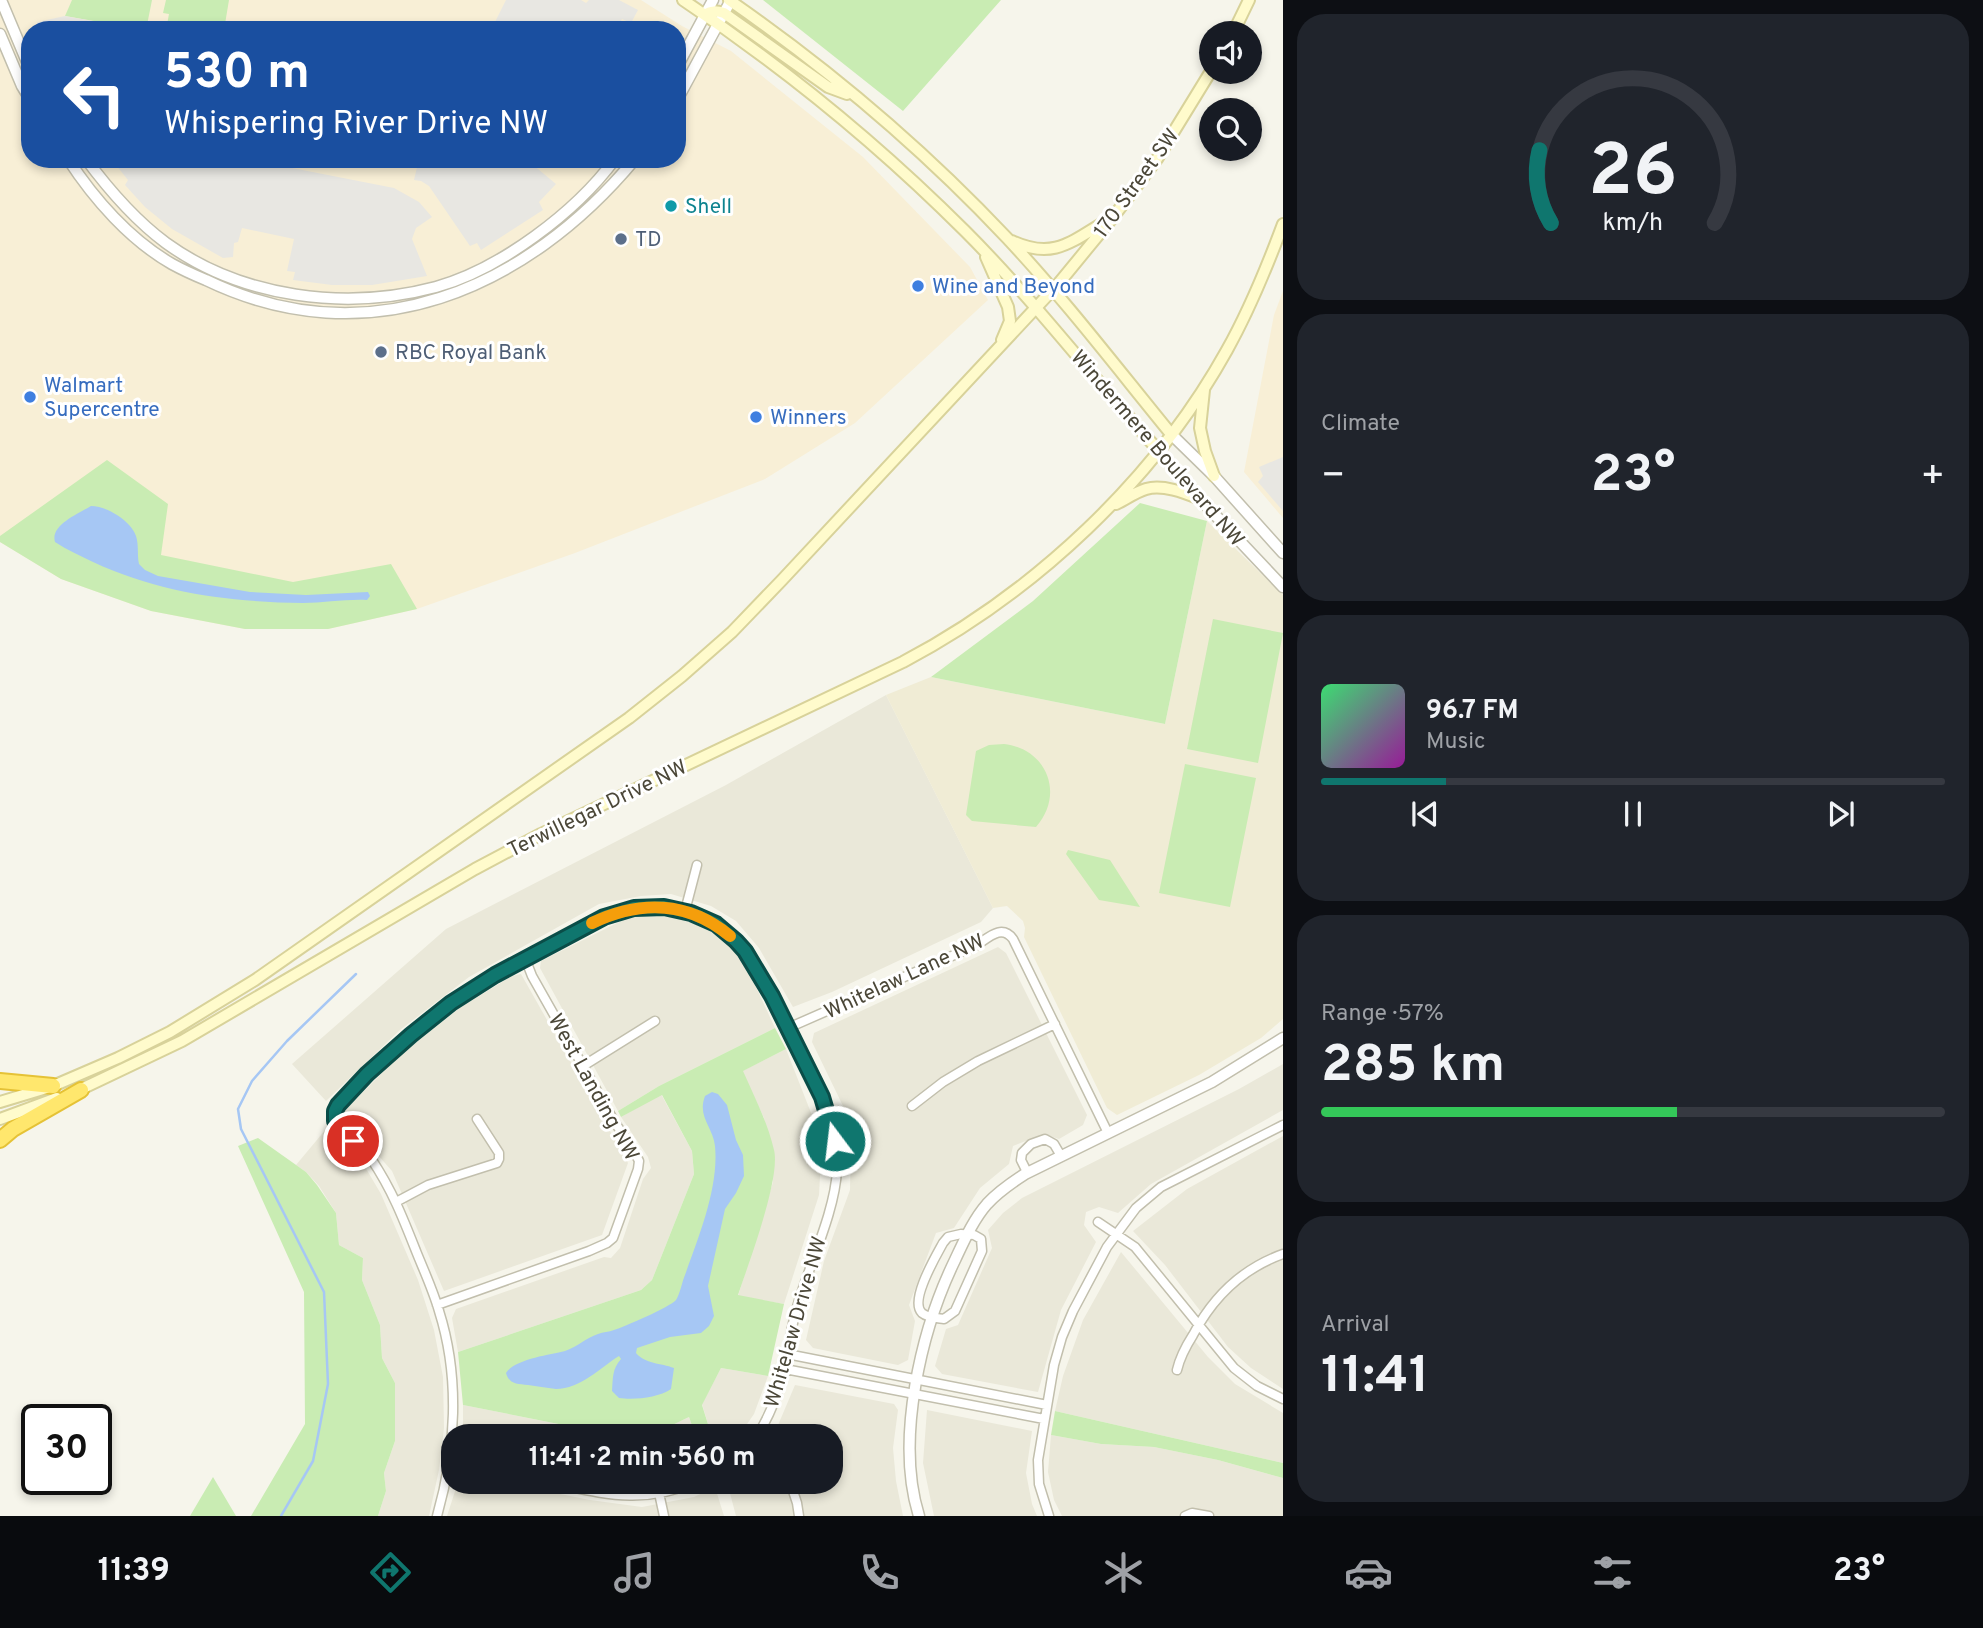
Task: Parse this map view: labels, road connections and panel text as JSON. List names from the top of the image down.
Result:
{
  "streets": {
    "main road": ["170 Street SW", "Windermere Boulevard NW", "Terwillegar Drive NW"],
    "street": ["Whitelaw Lane NW", "West Landing NW", "Whitelaw Drive NW"]
  },
  "crossings": [
    ["170 Street SW", "Windermere Boulevard NW"],
    ["170 Street SW", "Terwillegar Drive NW"],
    ["Windermere Boulevard NW", "Terwillegar Drive NW"],
    ["Whitelaw Lane NW", "Whitelaw Drive NW"],
    ["West Landing NW", "Whitelaw Drive NW"]
  ],
  "places": [
    "Shell",
    "TD",
    "Wine and Beyond",
    "RBC Royal Bank",
    "Walmart Supercentre",
    "Winners"
  ],
  "page": {
    "turn": ["530 m", "Whispering River Drive NW"],
    "tile": [
      "Climate",
      ["Range · 57%", "285 km"],
      ["Arrival", "11:41"]
    ],
    "heat": ["−", "23°", "+"],
    "song": ["96.7 FM", "Music"],
    "limit": "30",
    "trip": "11:41 · 2 min · 560 m",
    "tabs": ["11:39", "23°"],
    "gauge": ["26", "km/h"]
  }
}
